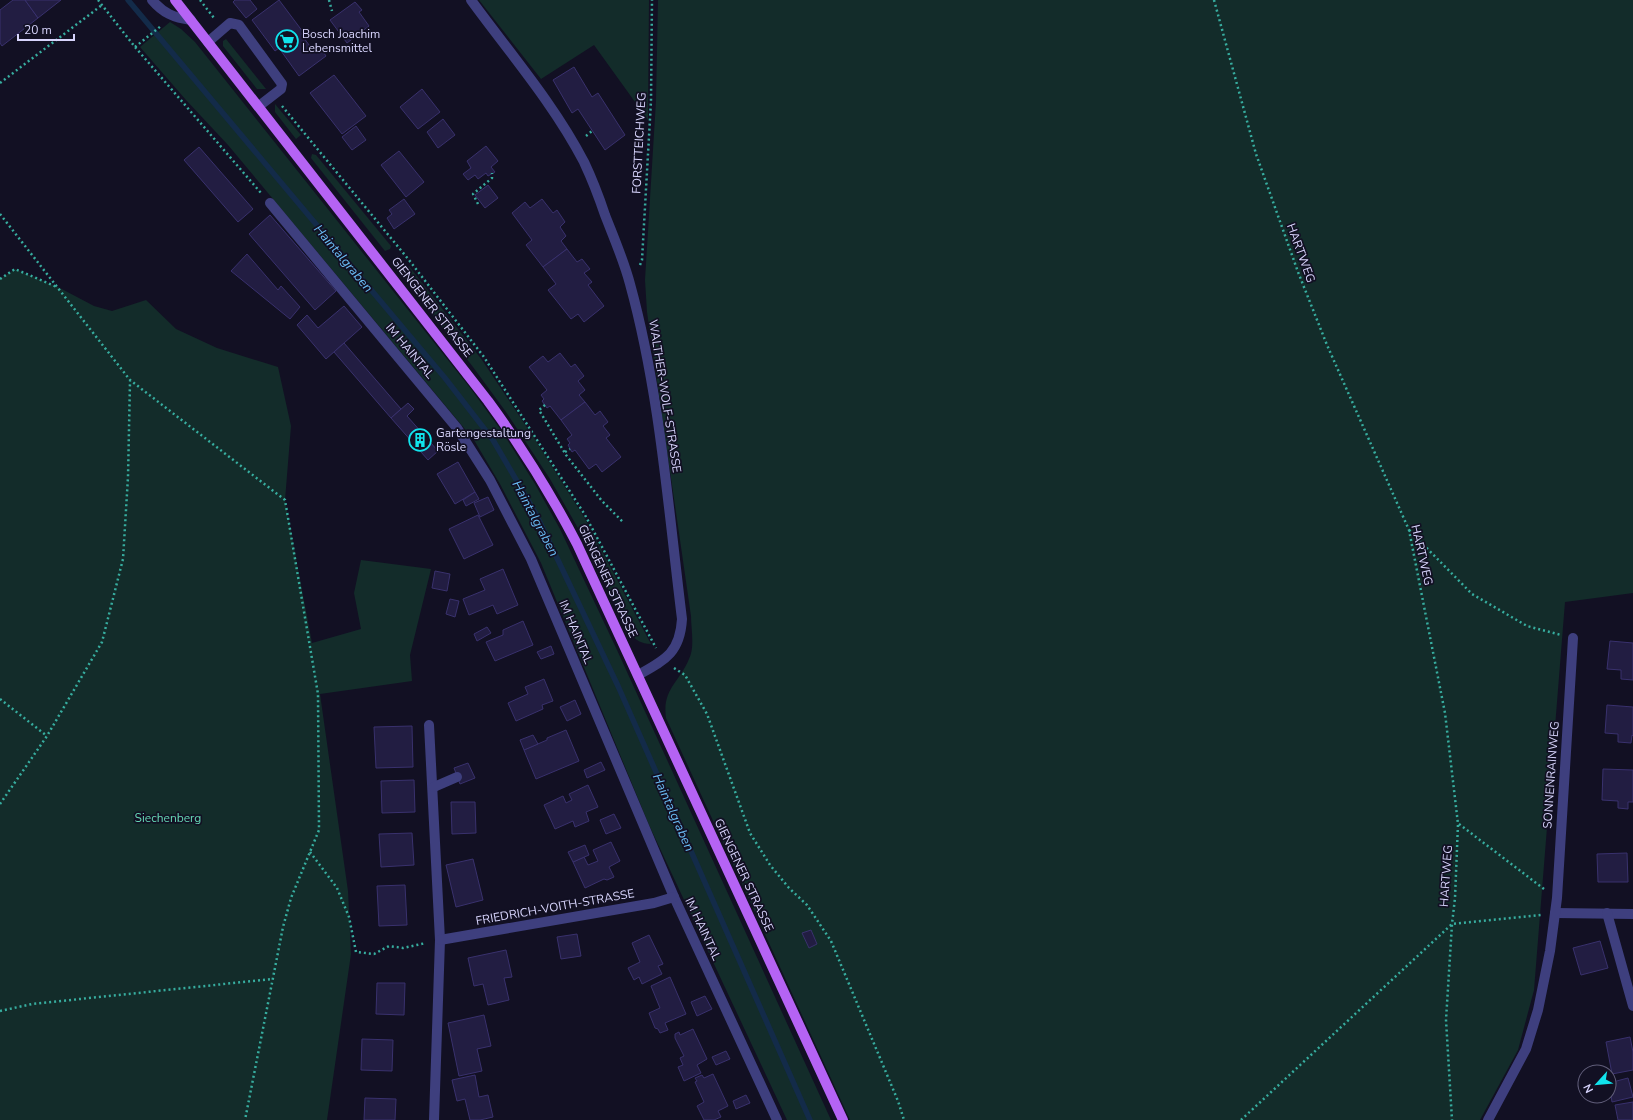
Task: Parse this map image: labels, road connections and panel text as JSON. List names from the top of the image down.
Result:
{
  "streets": {
    "main road": ["GIENGENER STRASSE"],
    "street": [
      "IM HAINTAL",
      "WALTHER-WOLF-STRASSE",
      "SONNENRAINWEG",
      "FRIEDRICH-VOITH-STRASSE"
    ],
    "path": ["FORSTTEICHWEG", "HARTWEG"]
  },
  "crossings": [
    ["FORSTTEICHWEG", "WALTHER-WOLF-STRASSE"],
    ["GIENGENER STRASSE", "WALTHER-WOLF-STRASSE"],
    ["IM HAINTAL", "FRIEDRICH-VOITH-STRASSE"]
  ],
  "water": ["Haintalgraben"],
  "parks": ["Siechenberg"],
  "places": {
    "supermarket": ["Bosch Joachim Lebensmittel"],
    "building": ["Gartengestaltung Rösle"]
  },
  "scale_bar": "20 m",
  "north": "bottom left"
}
